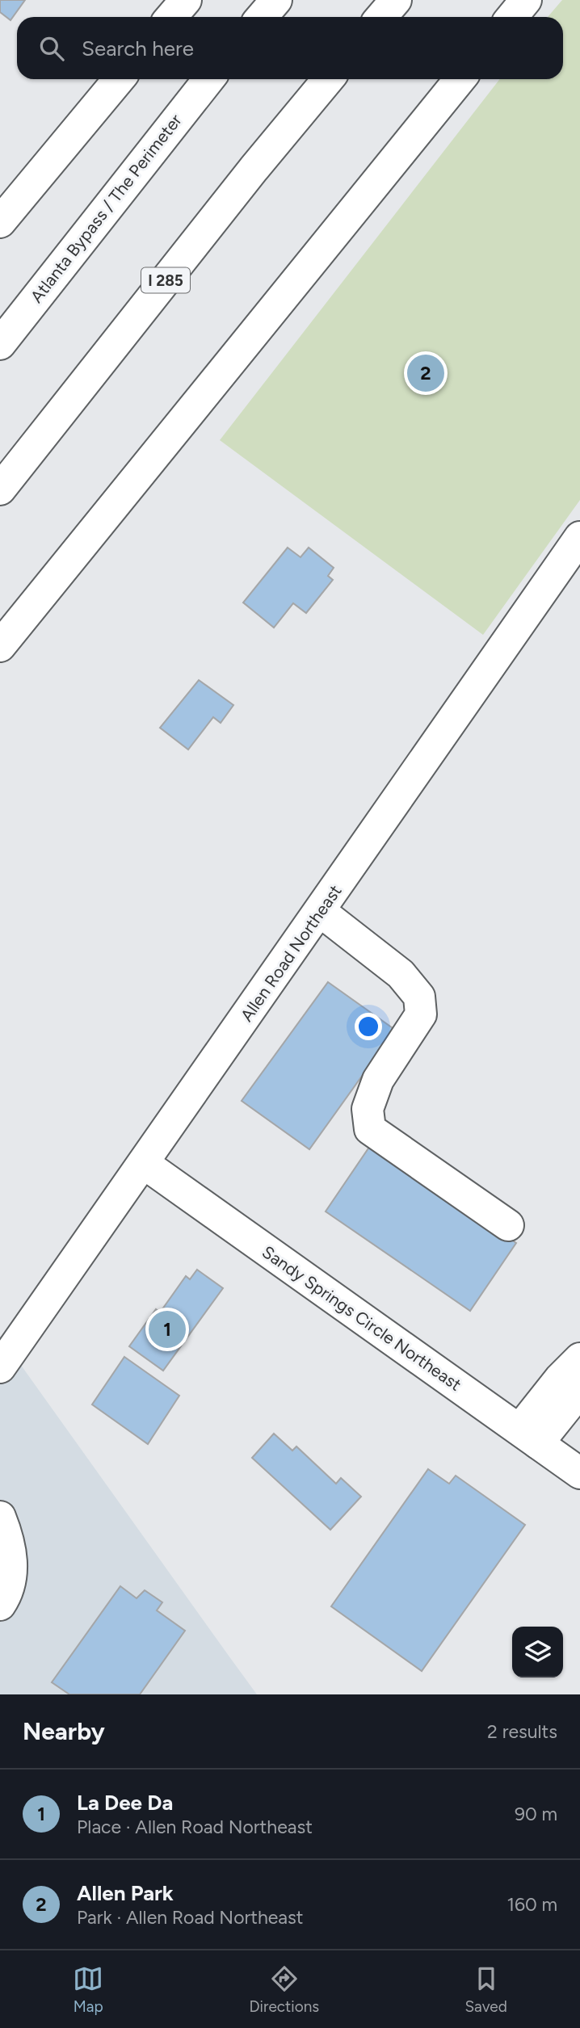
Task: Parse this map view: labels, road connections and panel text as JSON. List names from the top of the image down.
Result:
{
  "streets": {
    "main road": [
      "Atlanta Bypass / The Perimeter",
      "I 285",
      "Allen Road Northeast",
      "Sandy Springs Circle Northeast"
    ]
  },
  "crossings": [
    ["Allen Road Northeast", "Sandy Springs Circle Northeast"]
  ],
  "page": {
    "search": "Search here",
    "pins": ["2", "1"],
    "heading": ["Nearby", "2 results"],
    "list": [
      {
        "mark": "1",
        "name": "La Dee Da",
        "note": "Place · Allen Road Northeast",
        "value": "90 m"
      },
      {
        "mark": "2",
        "name": "Allen Park",
        "note": "Park · Allen Road Northeast",
        "value": "160 m"
      }
    ],
    "nav": ["Map", "Directions", "Saved"]
  }
}
